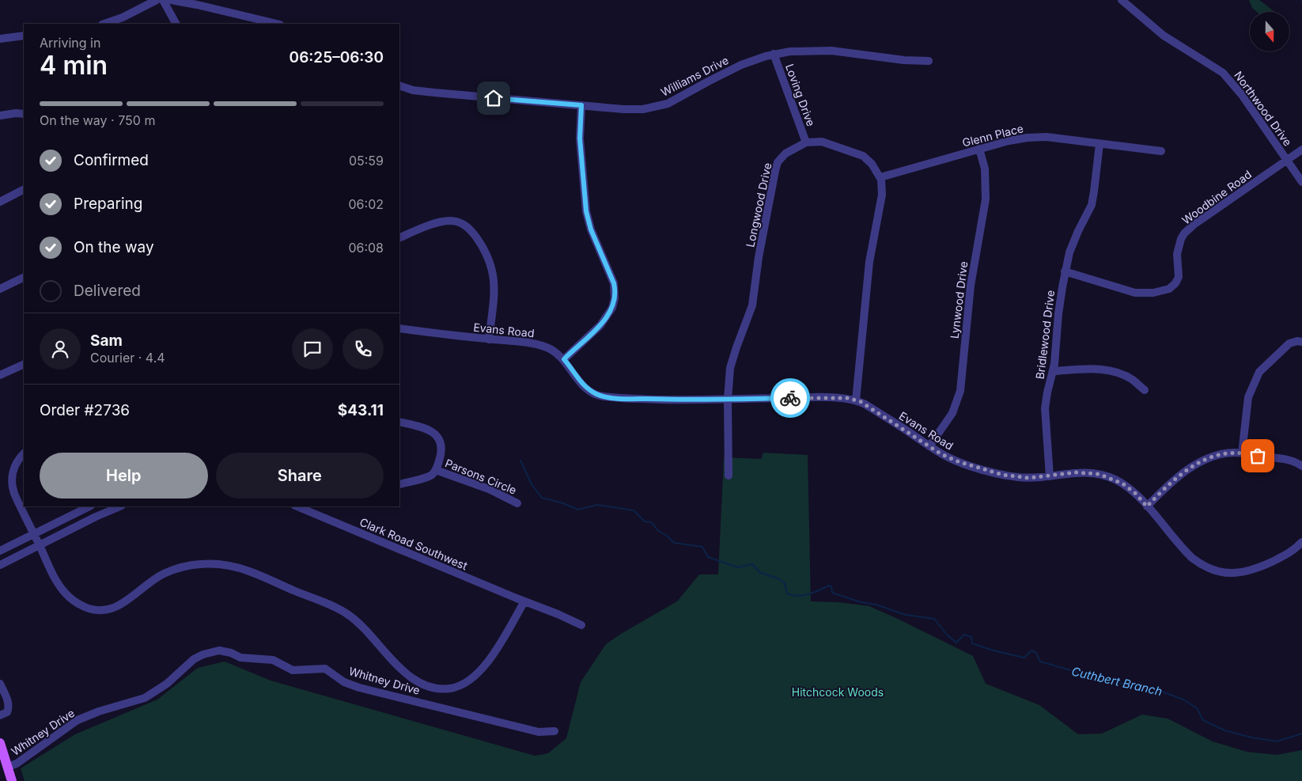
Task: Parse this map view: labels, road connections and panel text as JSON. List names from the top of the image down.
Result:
{
  "streets": {
    "street": [
      "Williams Drive",
      "Loving Drive",
      "Northwood Drive",
      "Glenn Place",
      "Woodbine Road",
      "Longwood Drive",
      "Lynwood Drive",
      "Evans Road",
      "Bridlewood Drive",
      "Parsons Circle",
      "Clark Road Southwest",
      "Whitney Drive"
    ]
  },
  "crossings": [
    ["Williams Drive", "Loving Drive"],
    ["Loving Drive", "Longwood Drive"],
    ["Northwood Drive", "Woodbine Road"],
    ["Glenn Place", "Longwood Drive"],
    ["Glenn Place", "Lynwood Drive"],
    ["Glenn Place", "Bridlewood Drive"],
    ["Woodbine Road", "Bridlewood Drive"],
    ["Longwood Drive", "Evans Road"],
    ["Lynwood Drive", "Evans Road"],
    ["Evans Road", "Bridlewood Drive"]
  ],
  "water": ["Cuthbert Branch"],
  "parks": ["Hitchcock Woods"],
  "north": "bottom",
  "page": {
    "heading": ["4 min", "Arriving in", "06:25–06:30"],
    "panel": [
      "Sam",
      "Courier · 4.4",
      "Order #2736",
      "$43.11"
    ],
    "bar": "On the way · 750 m",
    "list": [
      ["Confirmed", "05:59"],
      ["Preparing", "06:02"],
      ["On the way", "06:08"],
      "Delivered"
    ],
    "buttons": ["Help", "Share"]
  }
}
